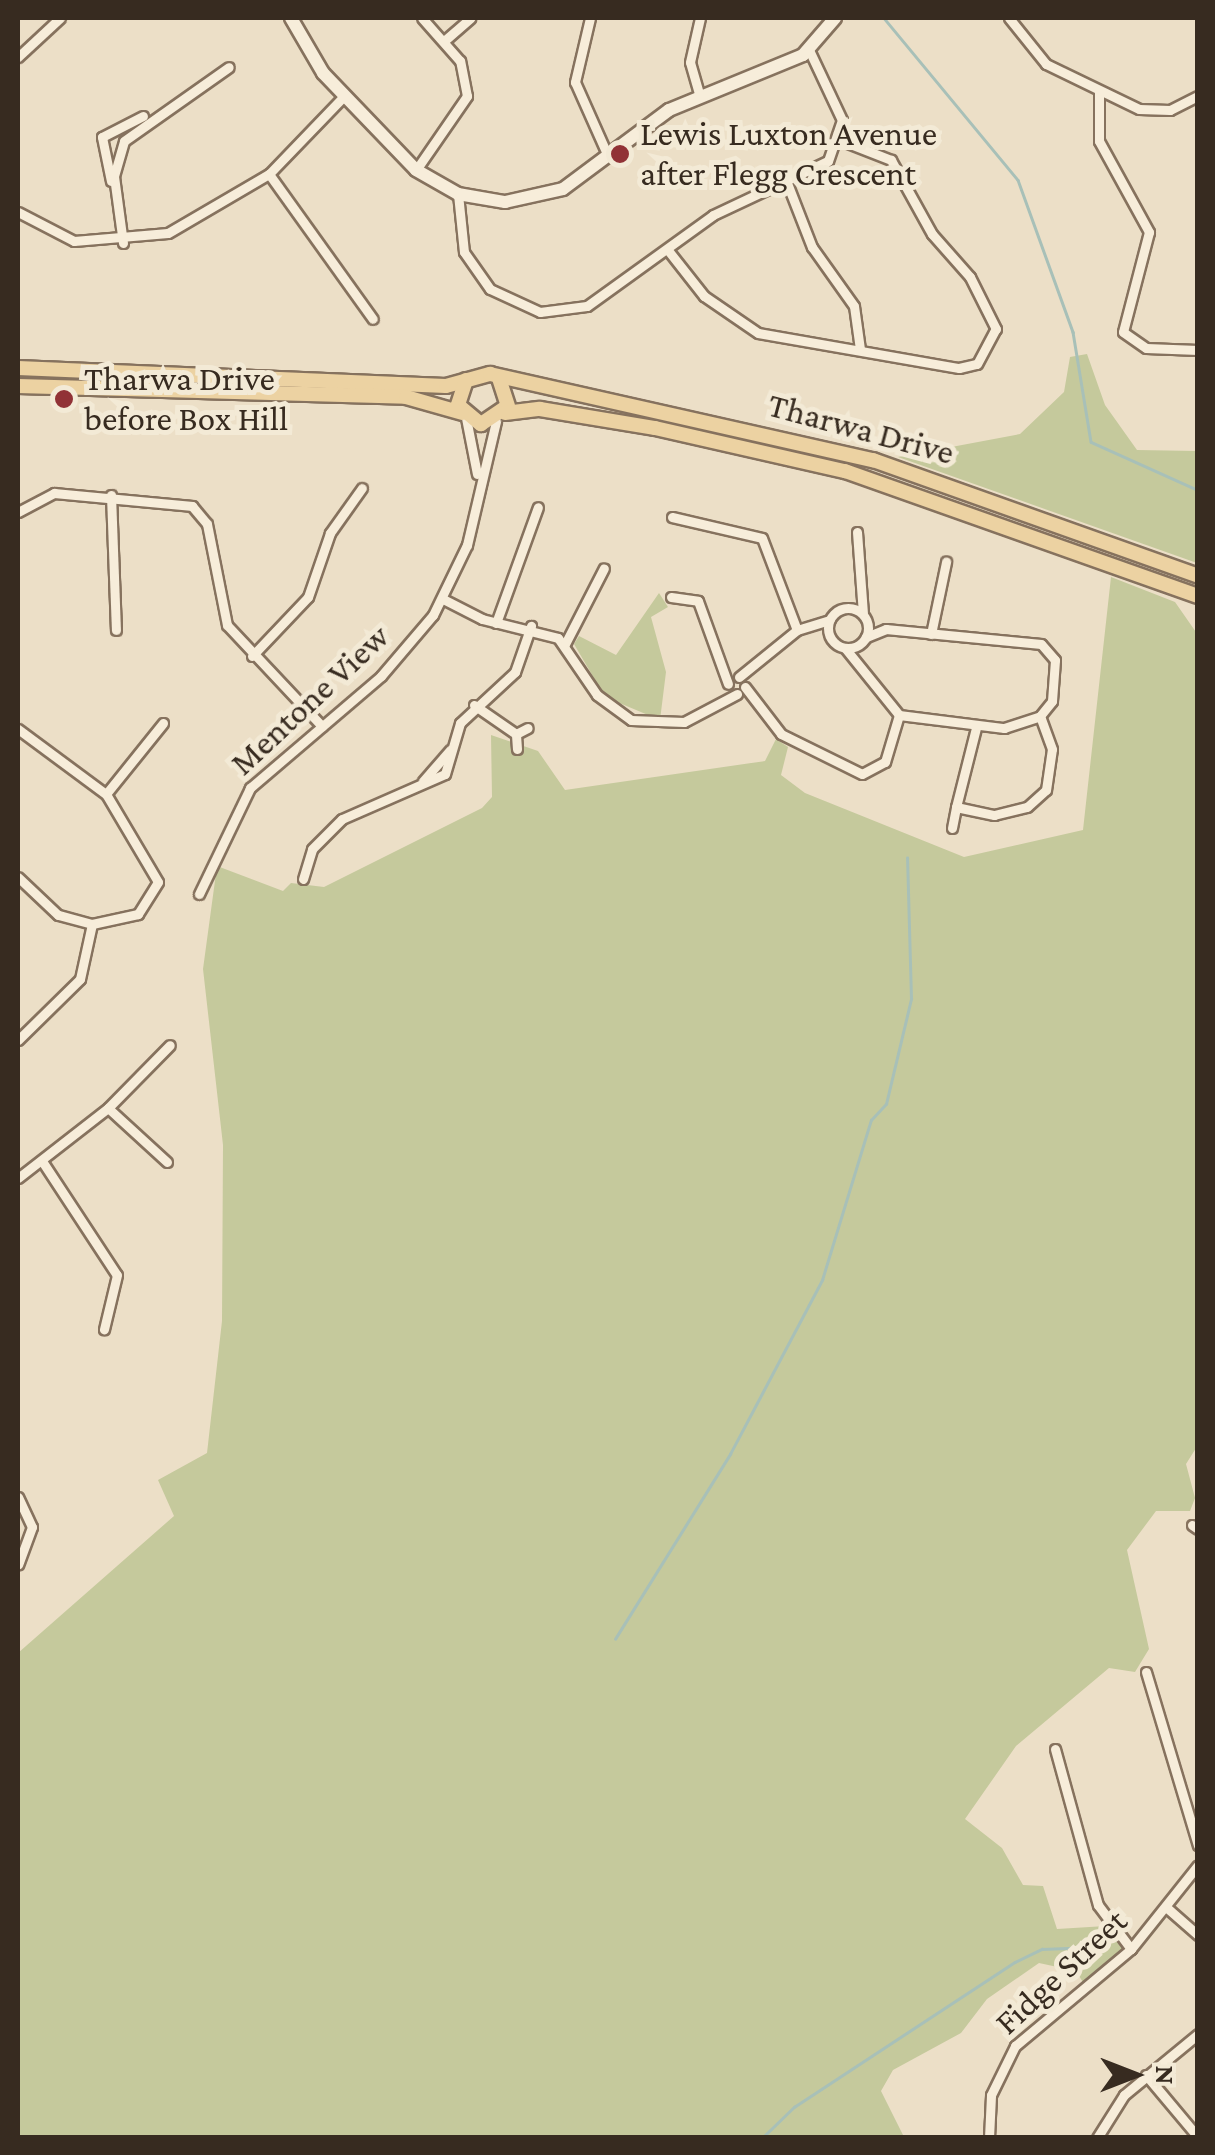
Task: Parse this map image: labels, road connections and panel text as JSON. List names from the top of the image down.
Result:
{
  "streets": {
    "main road": ["Tharwa Drive"],
    "street": ["Mentone View", "Fidge Street"]
  },
  "crossings": [
    ["Tharwa Drive", "Mentone View"]
  ],
  "places": ["Lewis Luxton Avenue after Flegg Crescent", "Tharwa Drive before Box Hill"],
  "north": "right"
}
